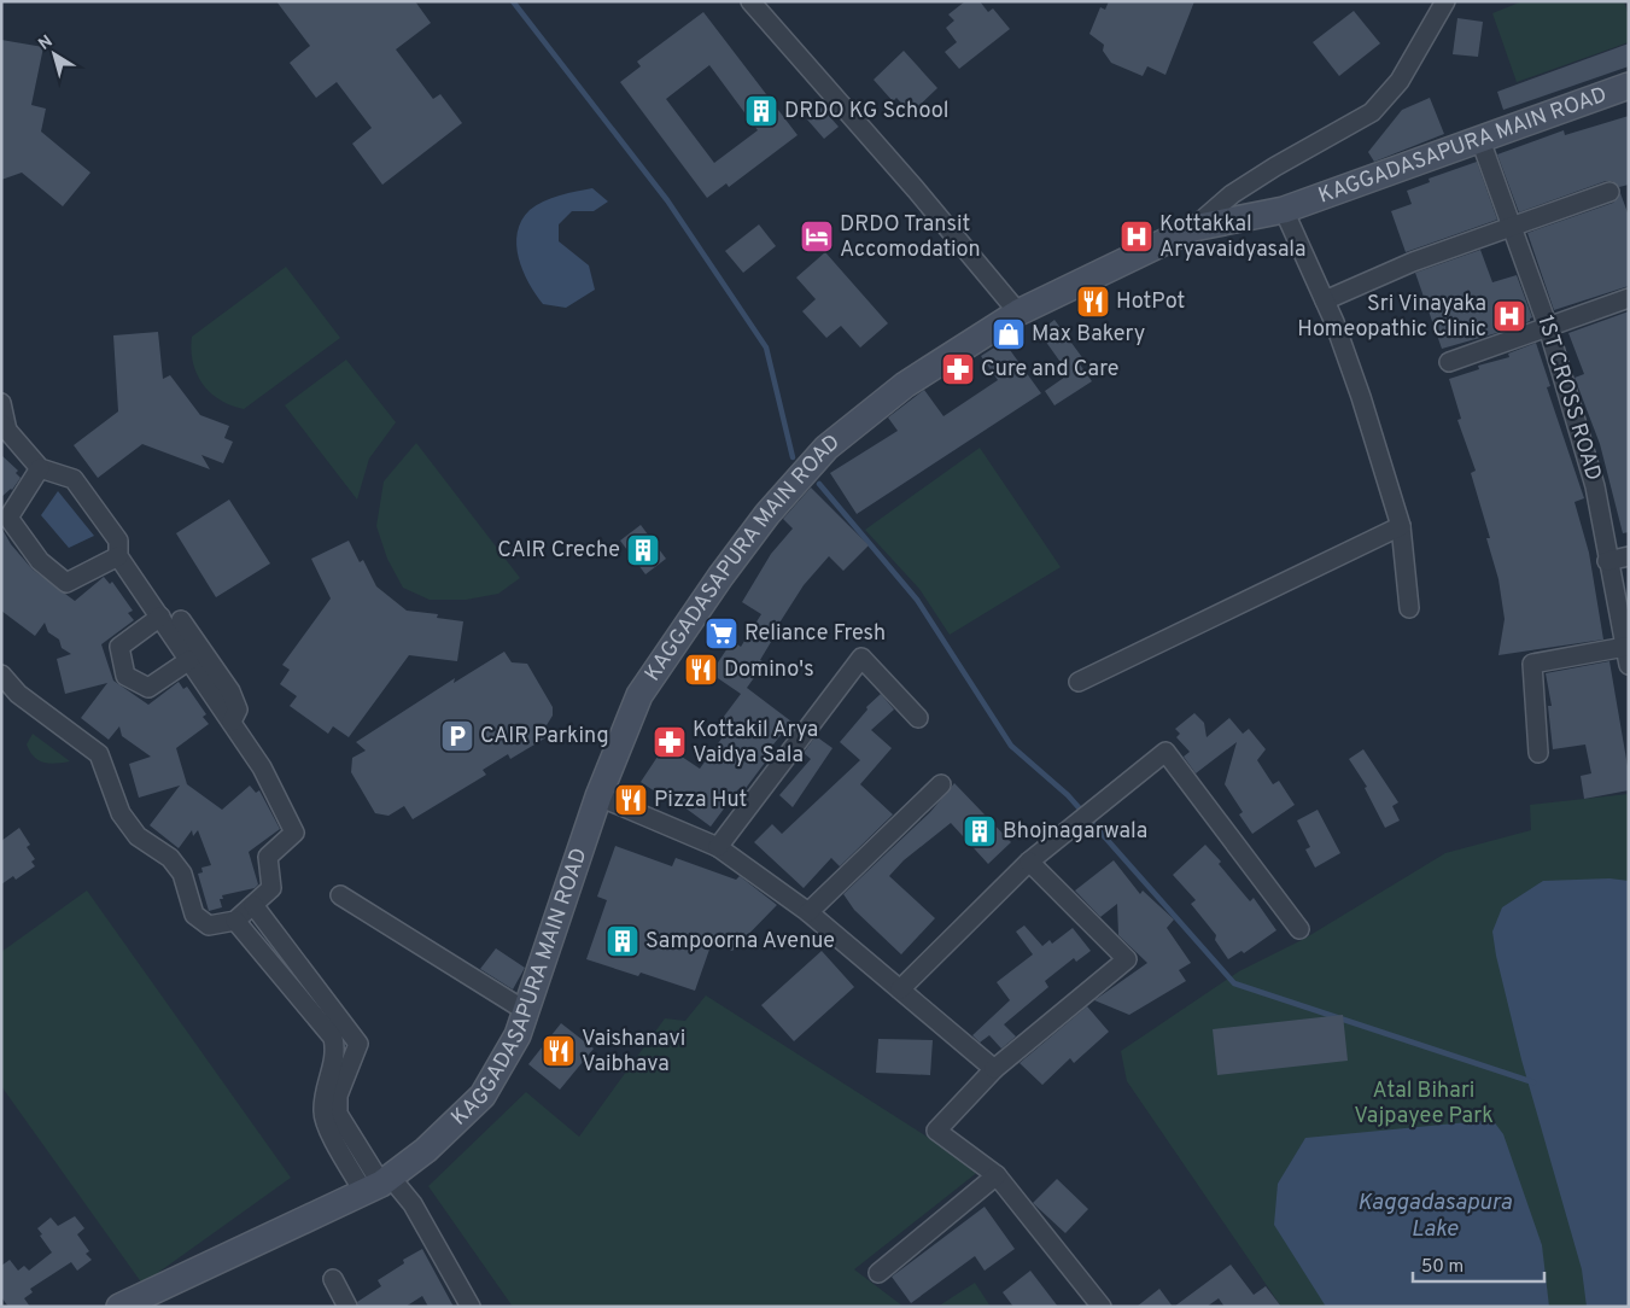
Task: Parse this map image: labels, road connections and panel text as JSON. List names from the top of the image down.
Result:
{
  "streets": {
    "main road": ["KAGGADASAPURA MAIN ROAD"],
    "street": ["1ST CROSS ROAD"]
  },
  "crossings": [
    ["KAGGADASAPURA MAIN ROAD", "1ST CROSS ROAD"]
  ],
  "water": ["Kaggadasapura Lake"],
  "parks": ["Atal Bihari Vajpayee Park"],
  "places": {
    "building": [
      "DRDO KG School",
      "CAIR Creche",
      "Bhojnagarwala",
      "Sampoorna Avenue"
    ],
    "hotel": ["DRDO Transit Accomodation"],
    "hospital": ["Kottakkal Aryavaidyasala", "Sri Vinayaka Homeopathic Clinic"],
    "restaurant": [
      "HotPot",
      "Domino's",
      "Pizza Hut",
      "Vaishanavi Vaibhava"
    ],
    "shop": ["Max Bakery"],
    "pharmacy": ["Cure and Care", "Kottakil Arya Vaidya Sala"],
    "supermarket": ["Reliance Fresh"],
    "parking": ["CAIR Parking"]
  },
  "scale_bar": "50 m",
  "north": "top left"
}
